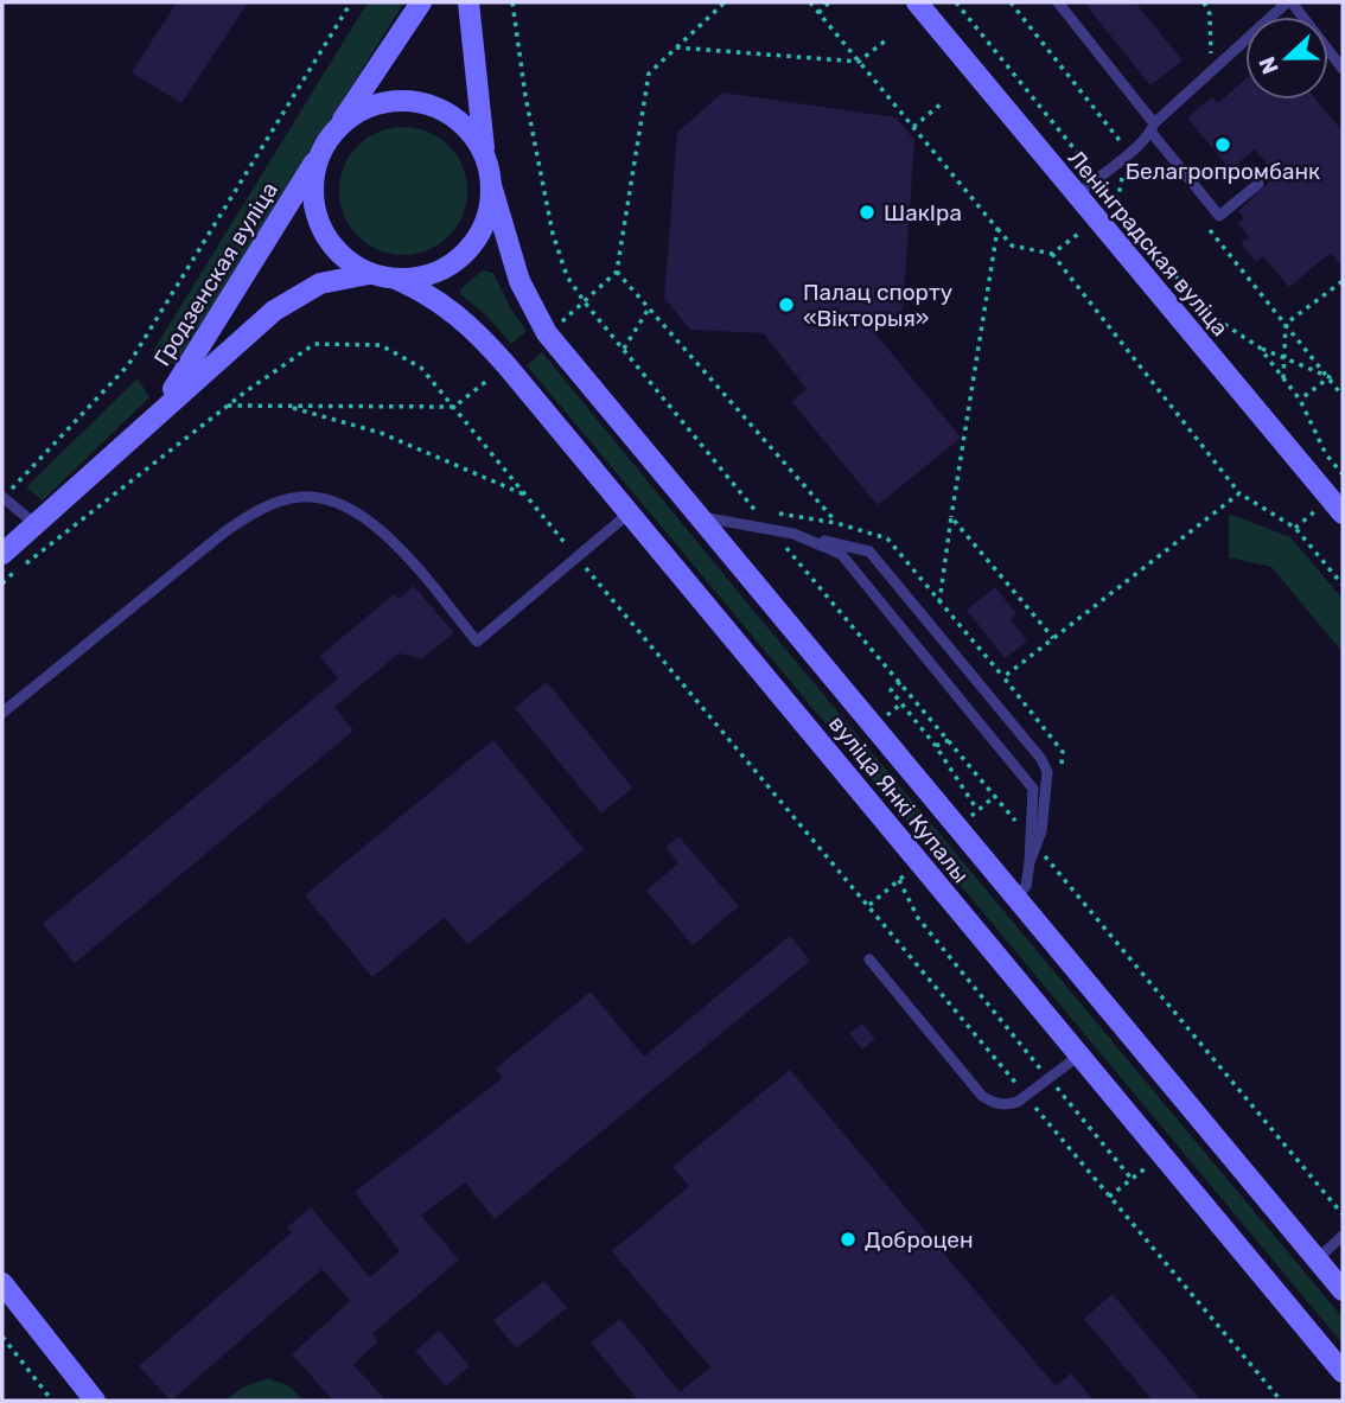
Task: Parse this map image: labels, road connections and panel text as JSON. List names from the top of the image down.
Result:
{
  "streets": {
    "main road": ["Ленінградская вуліца", "Гродзенская вуліца", "вуліца Янкі Купалы"]
  },
  "crossings": [
    ["Гродзенская вуліца", "вуліца Янкі Купалы"]
  ],
  "places": [
    "Белагропромбанк",
    "ШакІра",
    "Палац спорту «Вікторыя»",
    "Доброцен"
  ],
  "north": "left"
}
